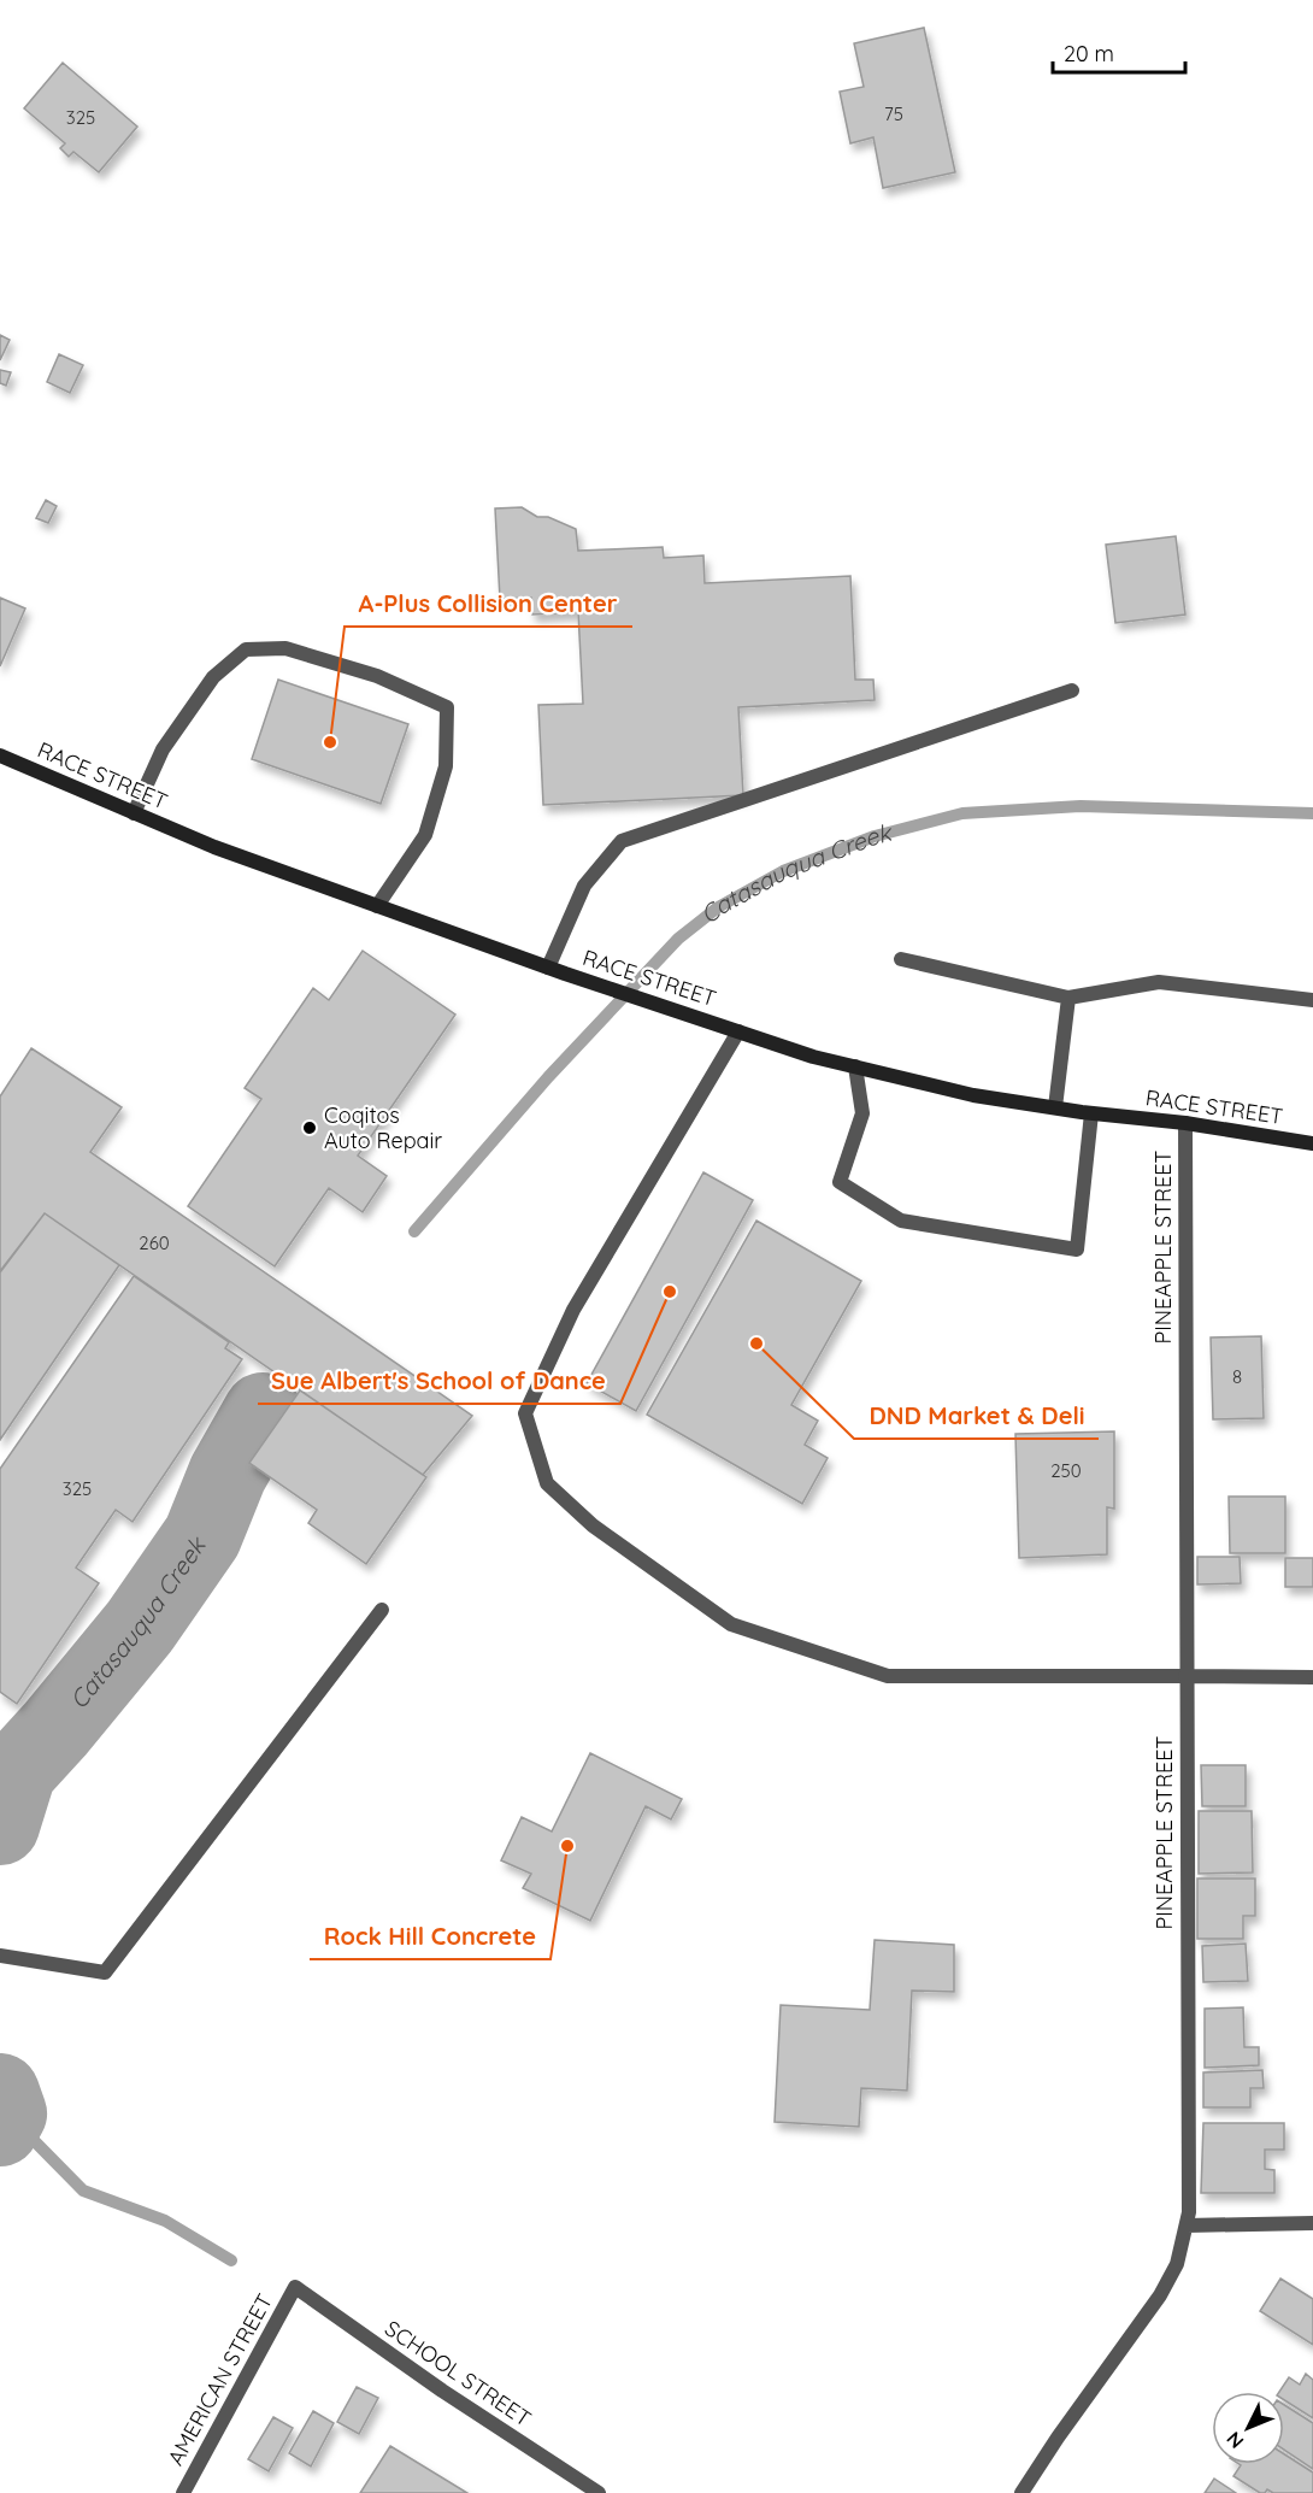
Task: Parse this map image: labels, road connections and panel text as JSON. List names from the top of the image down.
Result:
{
  "streets": {
    "main road": ["RACE STREET"],
    "street": ["PINEAPPLE STREET", "SCHOOL STREET", "AMERICAN STREET"]
  },
  "crossings": [
    ["RACE STREET", "PINEAPPLE STREET"],
    ["SCHOOL STREET", "AMERICAN STREET"]
  ],
  "water": ["Catasauqua Creek"],
  "places": [
    "A-Plus Collision Center",
    "Coqitos Auto Repair",
    "Sue Albert's School of Dance",
    "DND Market & Deli",
    "Rock Hill Concrete"
  ],
  "house_numbers": [
    "75",
    "325",
    "260",
    "8",
    "250",
    "325"
  ],
  "scale_bar": "20 m",
  "north": "bottom left"
}
